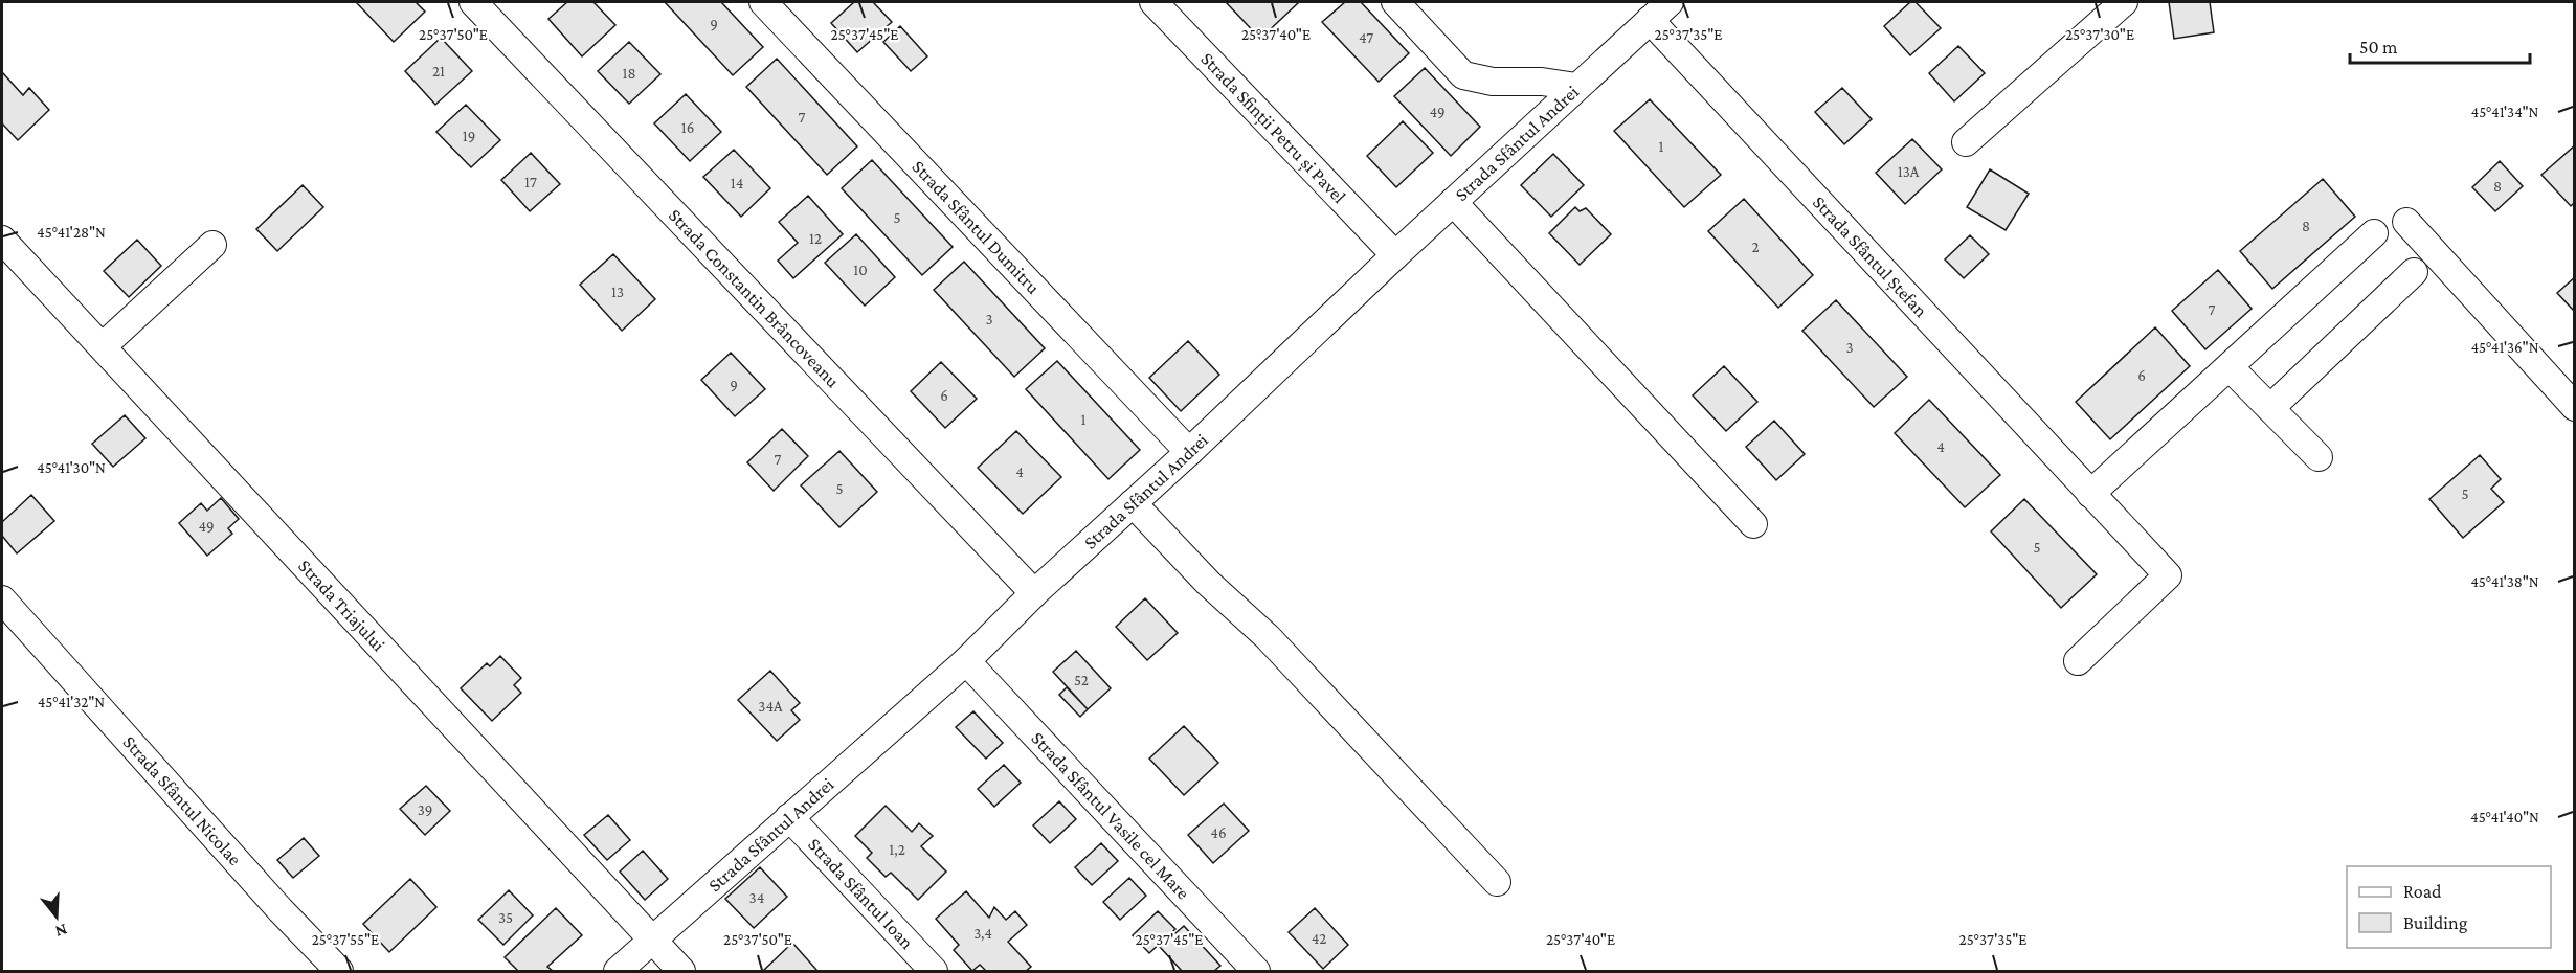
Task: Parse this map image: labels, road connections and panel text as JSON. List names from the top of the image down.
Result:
{
  "streets": {
    "street": [
      "Strada Sfinții Petru și Pavel",
      "Strada Sfântul Andrei",
      "Strada Sfântul Dumitru",
      "Strada Sfântul Ștefan",
      "Strada Constantin Brâncoveanu",
      "Strada Triajului",
      "Strada Sfântul Nicolae",
      "Strada Sfântul Vasile cel Mare",
      "Strada Sfântul Ioan"
    ]
  },
  "crossings": [
    ["Strada Sfinții Petru și Pavel", "Strada Sfântul Andrei"],
    ["Strada Sfântul Andrei", "Strada Sfântul Dumitru"],
    ["Strada Sfântul Andrei", "Strada Sfântul Ștefan"],
    ["Strada Sfântul Andrei", "Strada Constantin Brâncoveanu"],
    ["Strada Sfântul Andrei", "Strada Triajului"],
    ["Strada Sfântul Andrei", "Strada Sfântul Vasile cel Mare"],
    ["Strada Sfântul Andrei", "Strada Sfântul Ioan"]
  ],
  "house_numbers": [
    "9",
    "47",
    "21",
    "18",
    "49",
    "7",
    "16",
    "19",
    "1",
    "13A",
    "17",
    "14",
    "8",
    "5",
    "8",
    "12",
    "2",
    "10",
    "13",
    "7",
    "3",
    "3",
    "6",
    "9",
    "6",
    "1",
    "4",
    "7",
    "4",
    "5",
    "5",
    "49",
    "5",
    "52",
    "34A",
    "39",
    "46",
    "1,2",
    "34",
    "35",
    "3,4",
    "42"
  ],
  "legend": ["Road", "Building"],
  "scale_bar": "50 m",
  "north": "bottom",
  "coordinates": [
    "25°37'50\"E",
    "25°37'45\"E",
    "25°37'40\"E",
    "25°37'35\"E",
    "25°37'30\"E",
    "45°41'34\"N",
    "45°41'28\"N",
    "45°41'36\"N",
    "45°41'30\"N",
    "45°41'38\"N",
    "45°41'32\"N",
    "45°41'40\"N",
    "25°37'55\"E"
  ]
}
